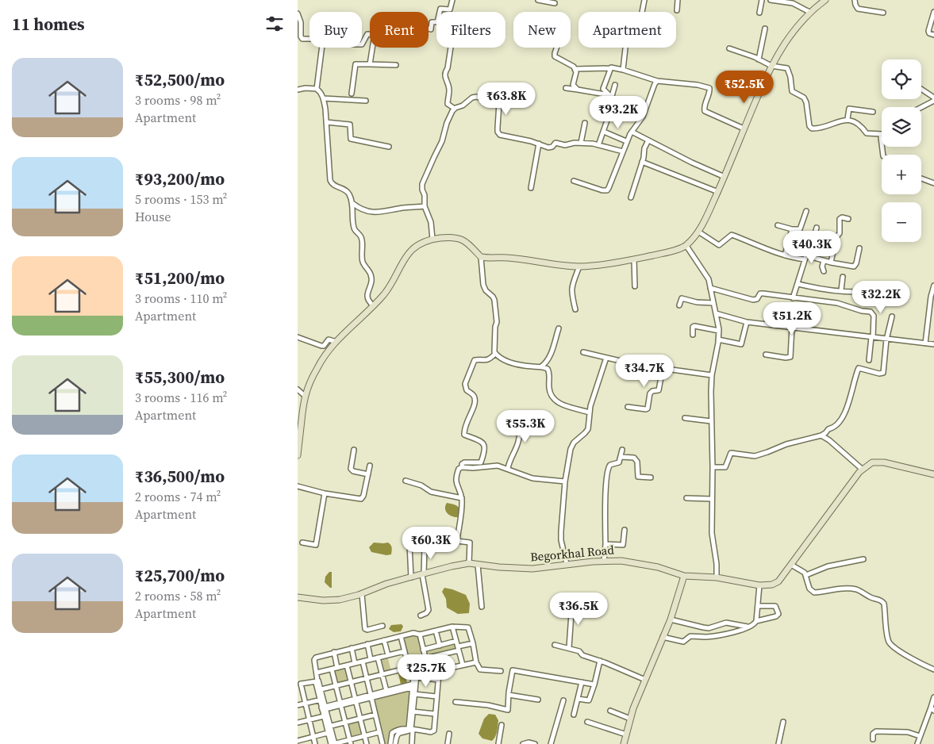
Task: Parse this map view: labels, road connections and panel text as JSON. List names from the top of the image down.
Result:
{
  "streets": {
    "street": ["Begorkhal Road"]
  },
  "page": {
    "heading": "11 homes",
    "chip": [
      "Buy",
      "Rent",
      "Filters",
      "New",
      "Apartment"
    ],
    "list": [
      {
        "name": "₹52,500/mo",
        "note": "3 rooms · 98 m² · Apartment"
      },
      {
        "name": "₹93,200/mo",
        "note": "5 rooms · 153 m² · House"
      },
      {
        "name": "₹51,200/mo",
        "note": "3 rooms · 110 m² · Apartment"
      },
      {
        "name": "₹55,300/mo",
        "note": "3 rooms · 116 m² · Apartment"
      },
      {
        "name": "₹36,500/mo",
        "note": "2 rooms · 74 m² · Apartment"
      },
      {
        "name": "₹25,700/mo",
        "note": "2 rooms · 58 m² · Apartment"
      }
    ],
    "map_buttons": ["+", "−"],
    "price": [
      "₹52.5K",
      "₹63.8K",
      "₹93.2K",
      "₹40.3K",
      "₹32.2K",
      "₹51.2K",
      "₹34.7K",
      "₹55.3K",
      "₹60.3K",
      "₹36.5K",
      "₹25.7K"
    ]
  }
}
